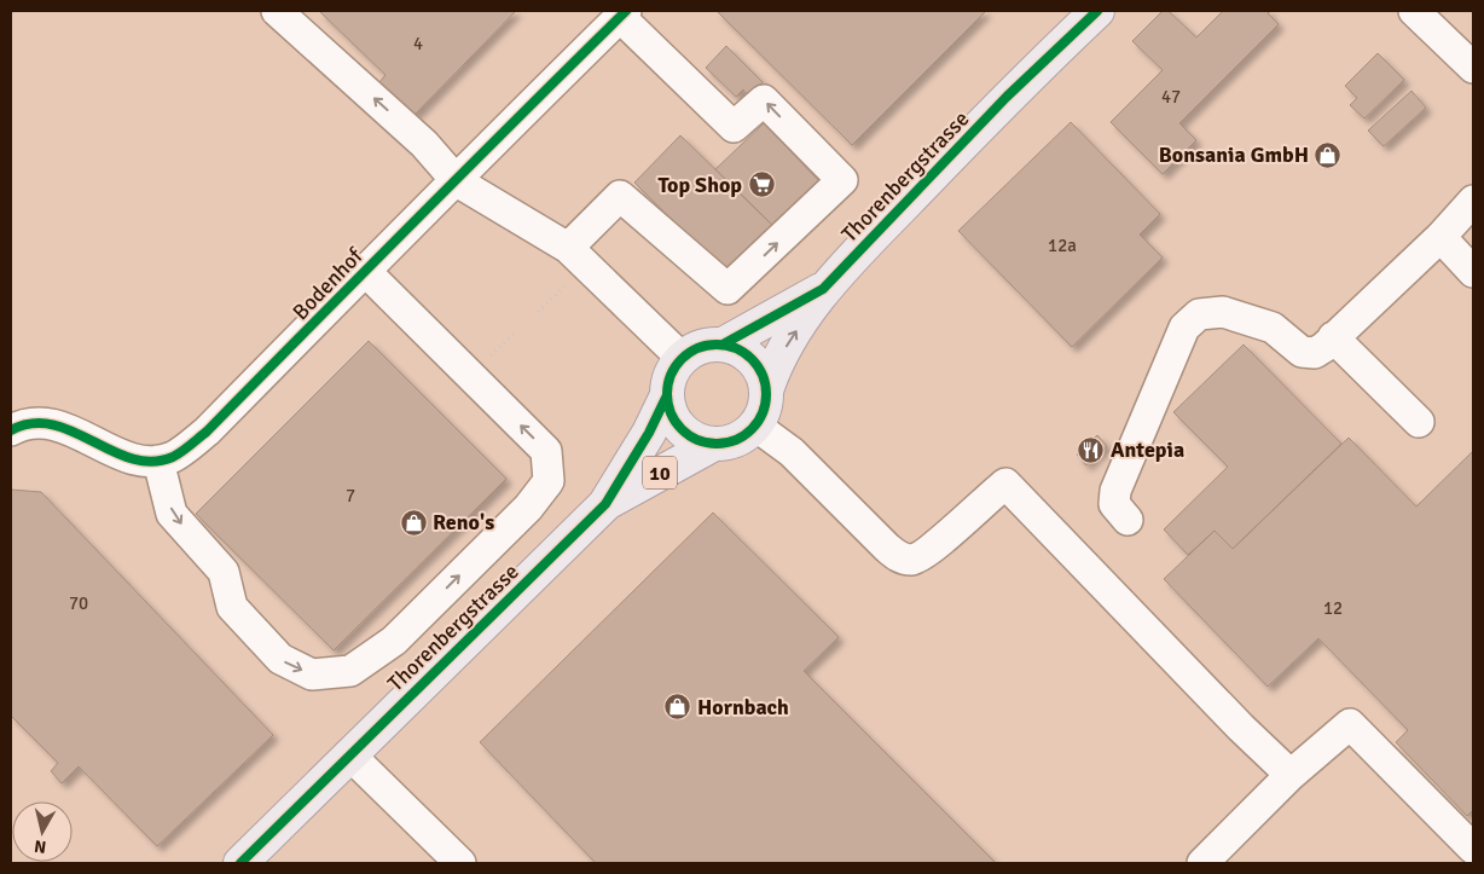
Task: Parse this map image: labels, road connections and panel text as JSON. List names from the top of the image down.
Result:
{
  "streets": {
    "main road": ["Thorenbergstrasse", "10"],
    "street": ["Bodenhof"]
  },
  "crossings": [
    ["Thorenbergstrasse", "10"]
  ],
  "places": {
    "shop": ["Bonsania GmbH", "Reno's", "Hornbach"],
    "supermarket": ["Top Shop"],
    "restaurant": ["Antepia"]
  },
  "house_numbers": [
    "4",
    "47",
    "12a",
    "7",
    "70",
    "12"
  ],
  "north": "bottom"
}
